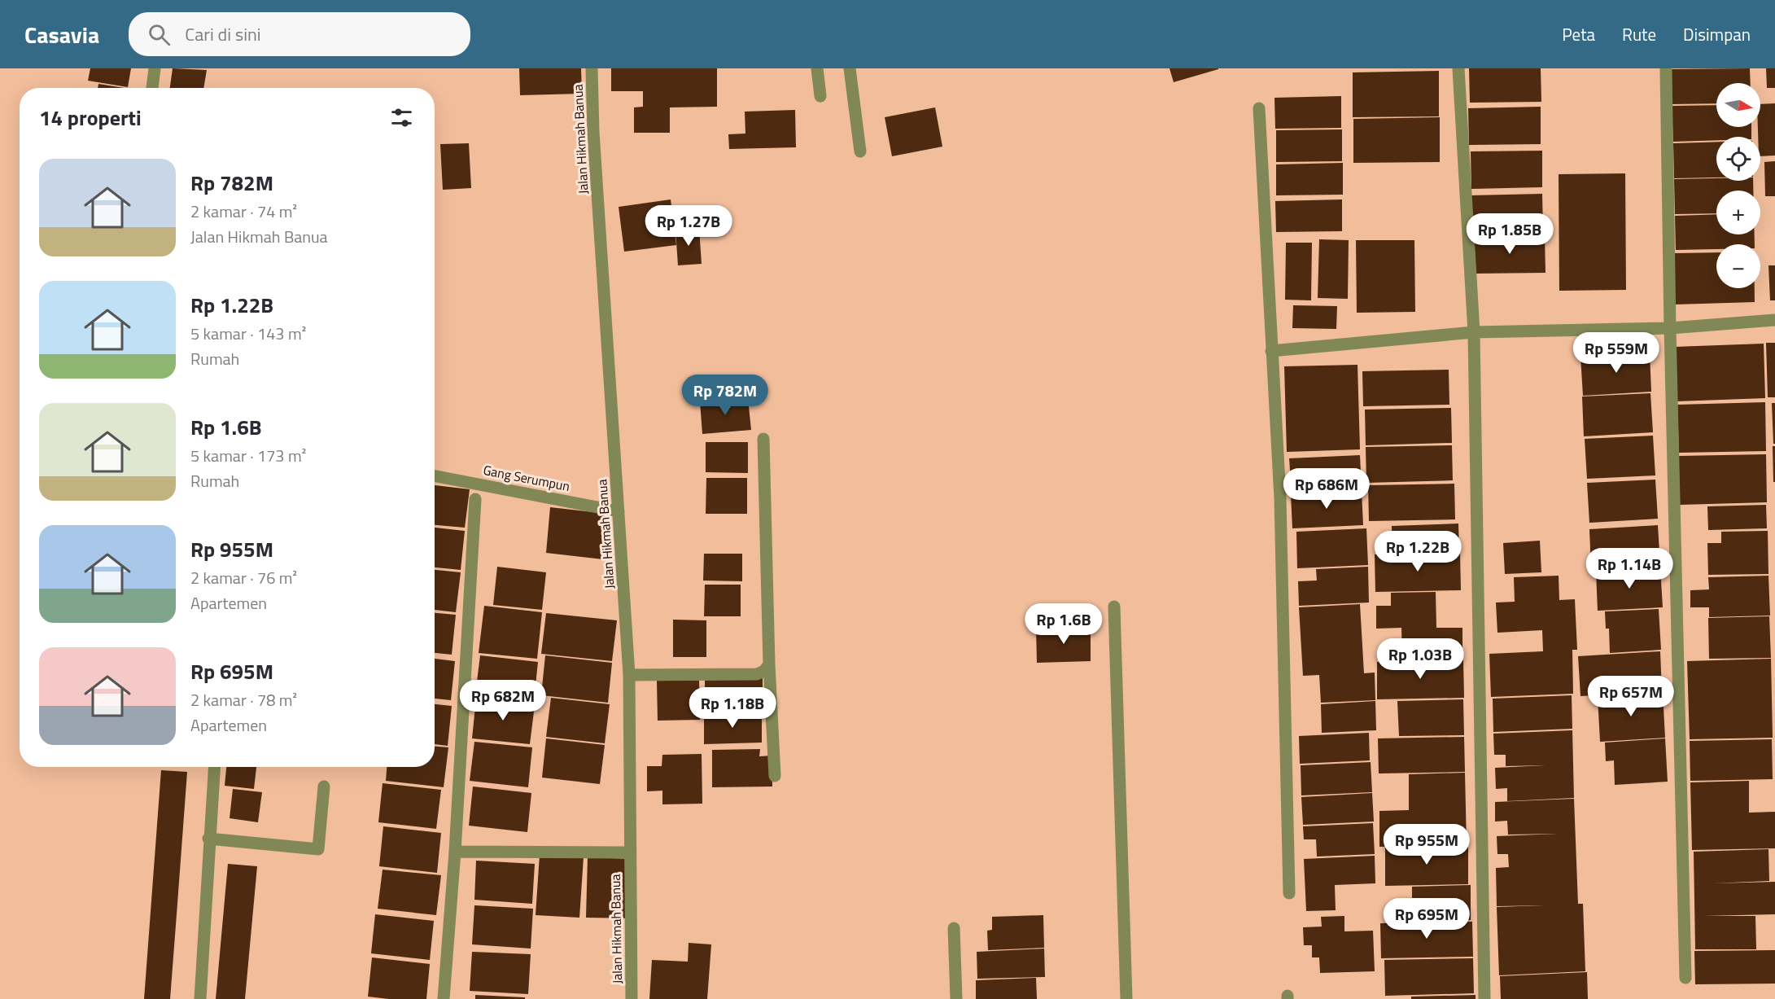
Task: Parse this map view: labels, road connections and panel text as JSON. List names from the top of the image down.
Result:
{
  "streets": {
    "street": ["Jalan Hikmah Banua", "Gang Serumpun"]
  },
  "crossings": [
    ["Jalan Hikmah Banua", "Gang Serumpun"]
  ],
  "north": "right",
  "page": {
    "header": "Casavia",
    "search": "Cari di sini",
    "nav": ["Peta", "Rute", "Disimpan"],
    "map_buttons": ["+", "−"],
    "heading": "14 properti",
    "list": [
      {
        "name": "Rp 782M",
        "note": "2 kamar · 74 m² · Jalan Hikmah Banua"
      },
      {
        "name": "Rp 1.22B",
        "note": "5 kamar · 143 m² · Rumah"
      },
      {
        "name": "Rp 1.6B",
        "note": "5 kamar · 173 m² · Rumah"
      },
      {
        "name": "Rp 955M",
        "note": "2 kamar · 76 m² · Apartemen"
      },
      {
        "name": "Rp 695M",
        "note": "2 kamar · 78 m² · Apartemen"
      }
    ],
    "price": [
      "Rp 1.27B",
      "Rp 1.85B",
      "Rp 559M",
      "Rp 782M",
      "Rp 686M",
      "Rp 1.22B",
      "Rp 1.14B",
      "Rp 1.6B",
      "Rp 1.03B",
      "Rp 657M",
      "Rp 682M",
      "Rp 1.18B",
      "Rp 955M",
      "Rp 695M"
    ]
  }
}
